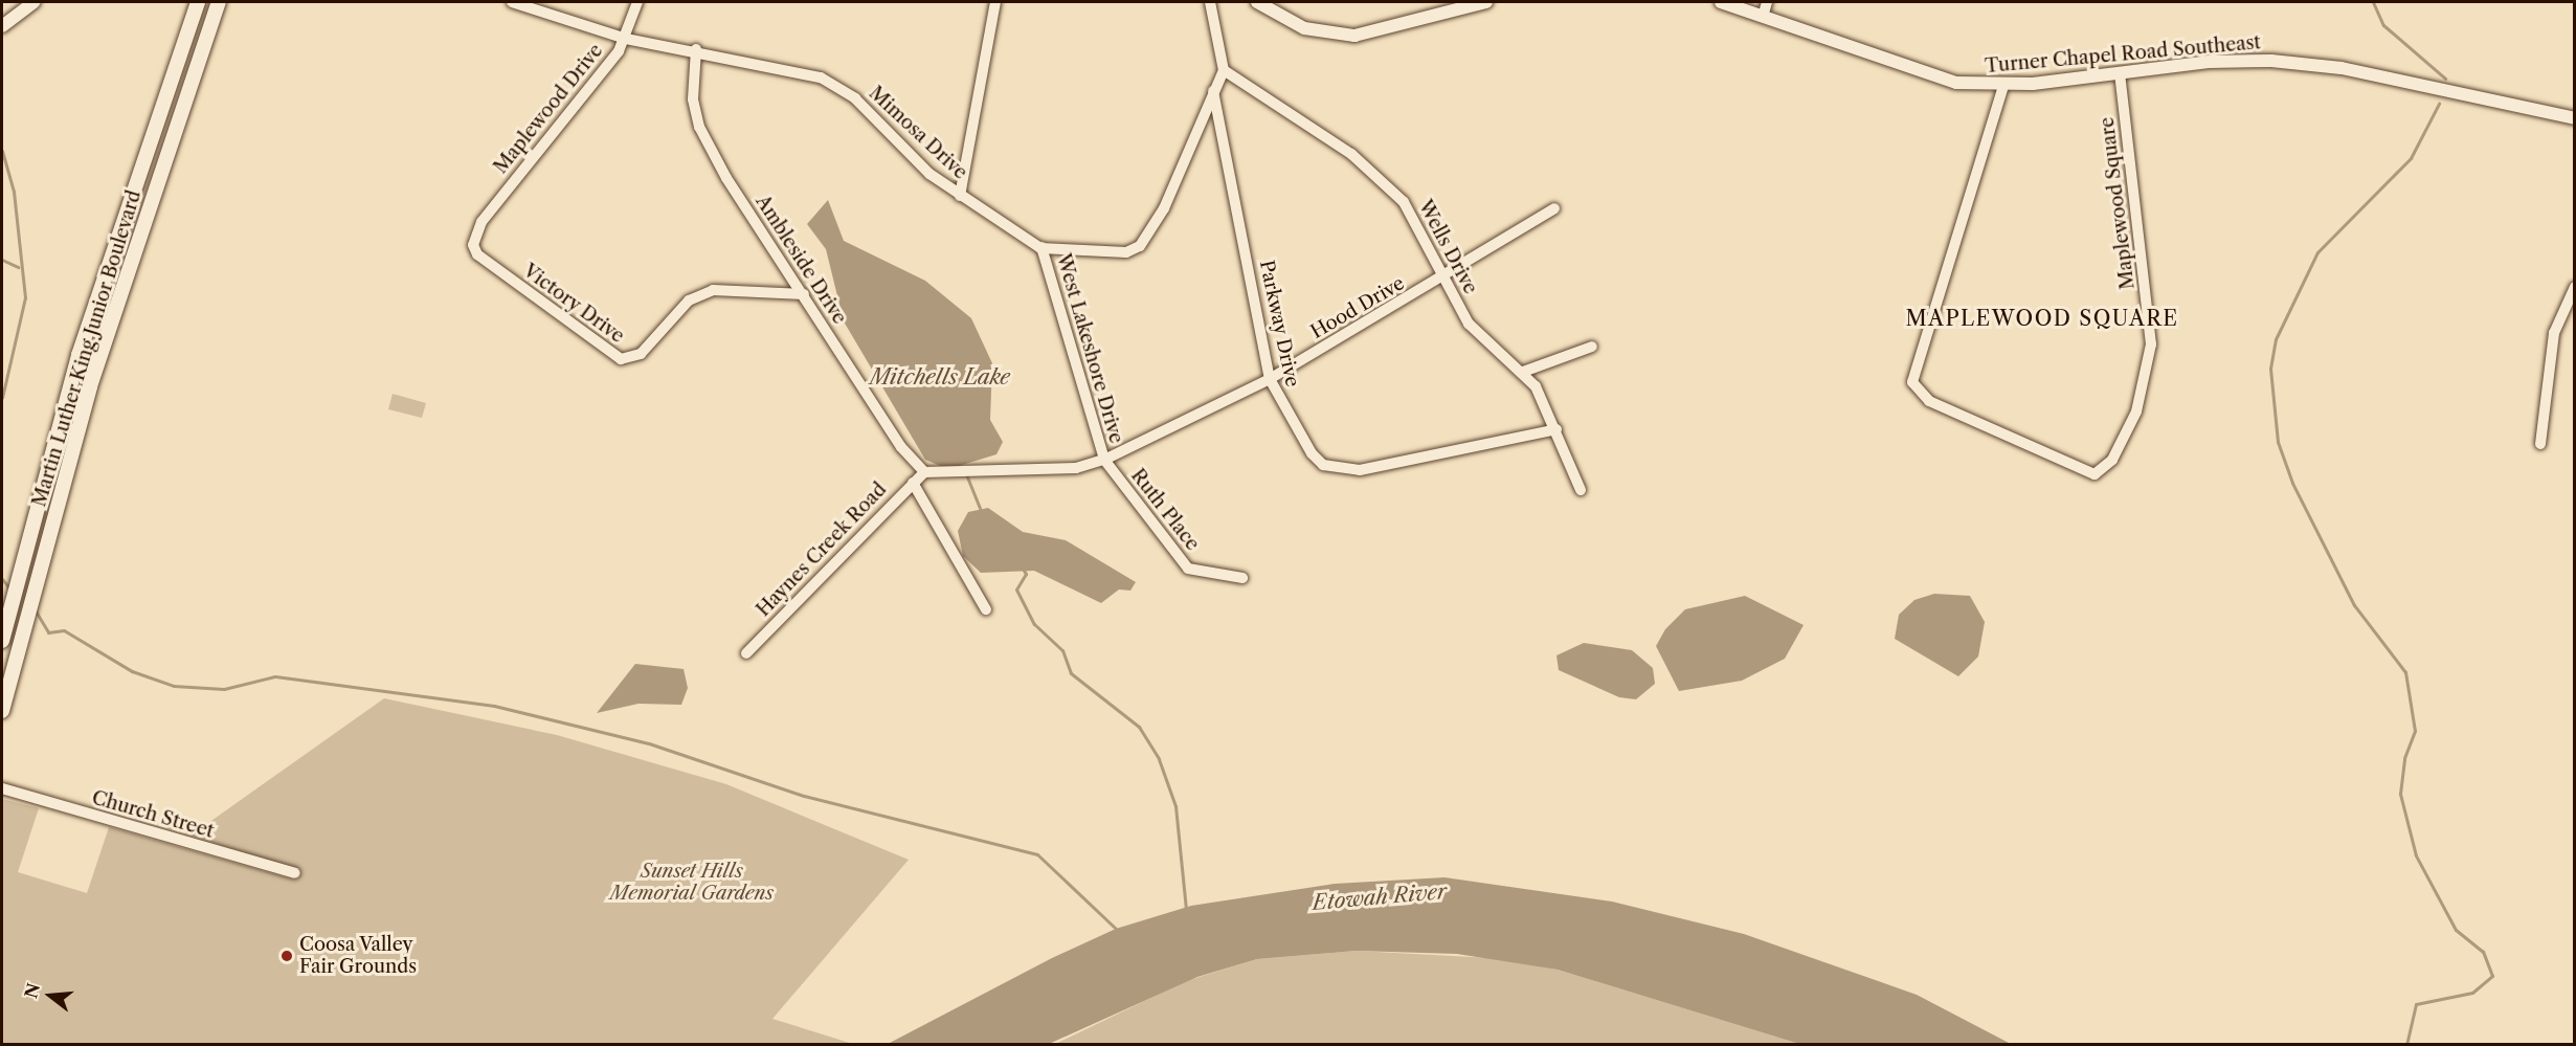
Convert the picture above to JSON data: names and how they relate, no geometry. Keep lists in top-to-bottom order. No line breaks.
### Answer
{"streets":{"main road":["Martin Luther King Junior Boulevard"],"street":["Turner Chapel Road Southeast","Maplewood Drive","Mimosa Drive","Maplewood Square","Wells Drive","Ambleside Drive","Victory Drive","Hood Drive","Parkway Drive","West Lakeshore Drive","Ruth Place","Haynes Creek Road","Church Street"]},"crossings":[["Turner Chapel Road Southeast","Maplewood Square"],["Maplewood Drive","Mimosa Drive"],["Maplewood Drive","Victory Drive"],["Mimosa Drive","Wells Drive"],["Mimosa Drive","Ambleside Drive"],["Mimosa Drive","Parkway Drive"],["Mimosa Drive","West Lakeshore Drive"],["Wells Drive","Hood Drive"],["Wells Drive","Parkway Drive"],["Ambleside Drive","Victory Drive"],["Ambleside Drive","Hood Drive"],["Ambleside Drive","Haynes Creek Road"],["Hood Drive","Parkway Drive"],["Hood Drive","West Lakeshore Drive"],["Hood Drive","Ruth Place"],["Hood Drive","Haynes Creek Road"],["West Lakeshore Drive","Ruth Place"]],"districts":["MAPLEWOOD SQUARE"],"water":["Mitchells Lake","Etowah River"],"parks":["Sunset Hills Memorial Gardens"],"places":["Coosa Valley Fair Grounds"],"north":"left"}
